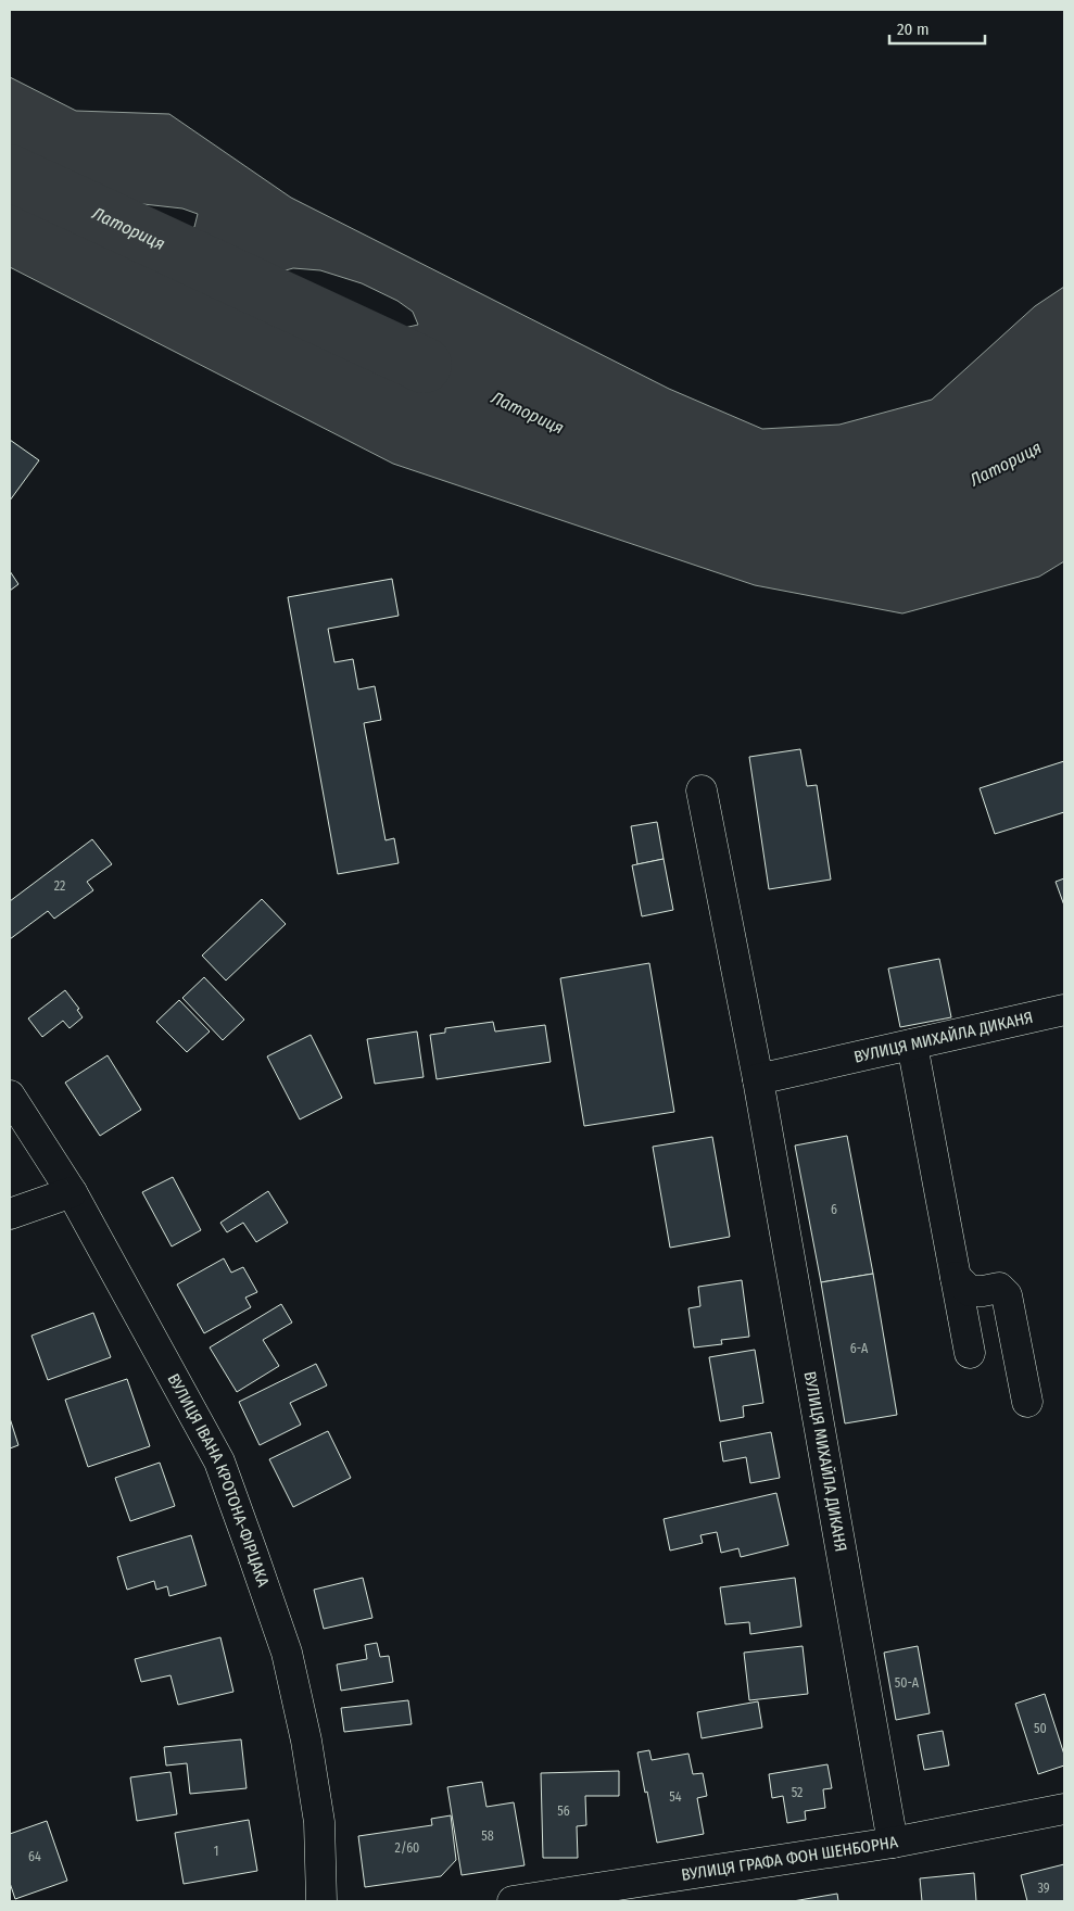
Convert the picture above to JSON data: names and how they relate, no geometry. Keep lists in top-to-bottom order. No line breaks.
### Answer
{"streets":{"main road":["ВУЛИЦЯ МИХАЙЛА ДИКАНЯ","ВУЛИЦЯ ІВАНА КРОТОНА-ФІРЦАКА","ВУЛИЦЯ ГРАФА ФОН ШЕНБОРНА"]},"crossings":[["ВУЛИЦЯ МИХАЙЛА ДИКАНЯ","ВУЛИЦЯ ГРАФА ФОН ШЕНБОРНА"]],"water":["Латориця"],"house_numbers":["22","6","6-А","50-А","50","52","54","56","58","2/60","1","64","39"],"scale_bar":"20 m"}
